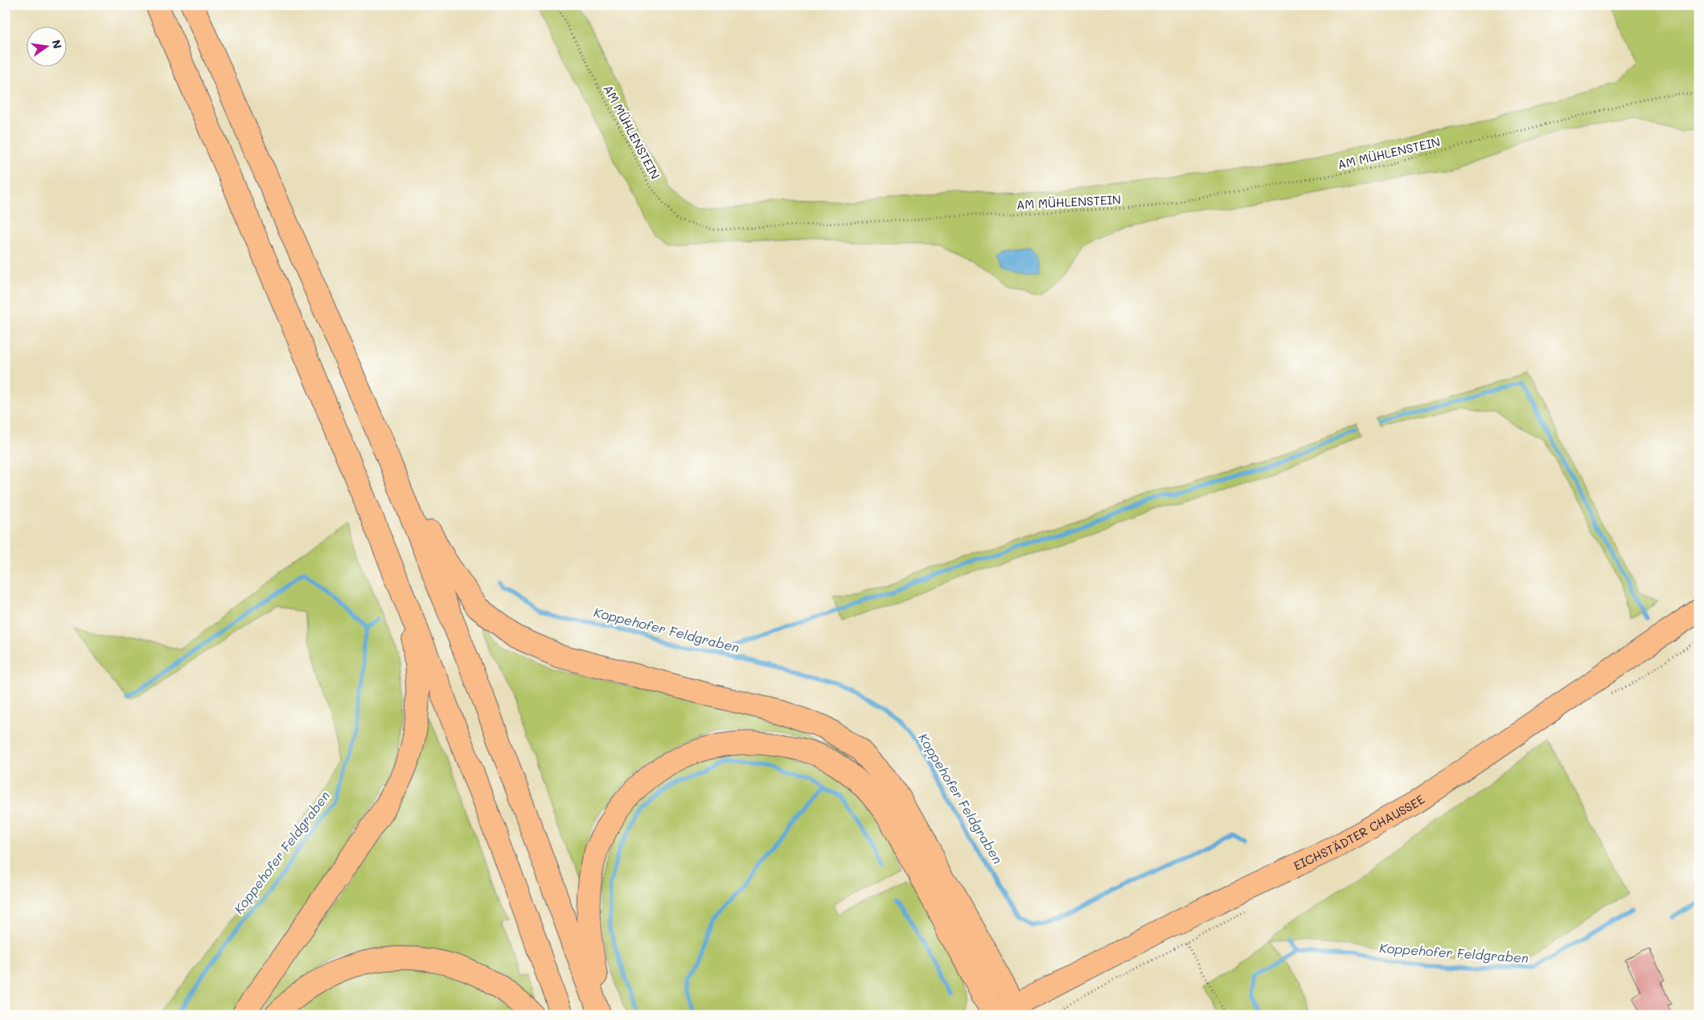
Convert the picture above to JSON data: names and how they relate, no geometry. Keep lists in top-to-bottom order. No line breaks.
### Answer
{"streets":{"main road":["EICHSTÄDTER CHAUSSEE"],"path":["AM MÜHLENSTEIN"]},"water":["Koppehofer Feldgraben"],"north":"right"}
